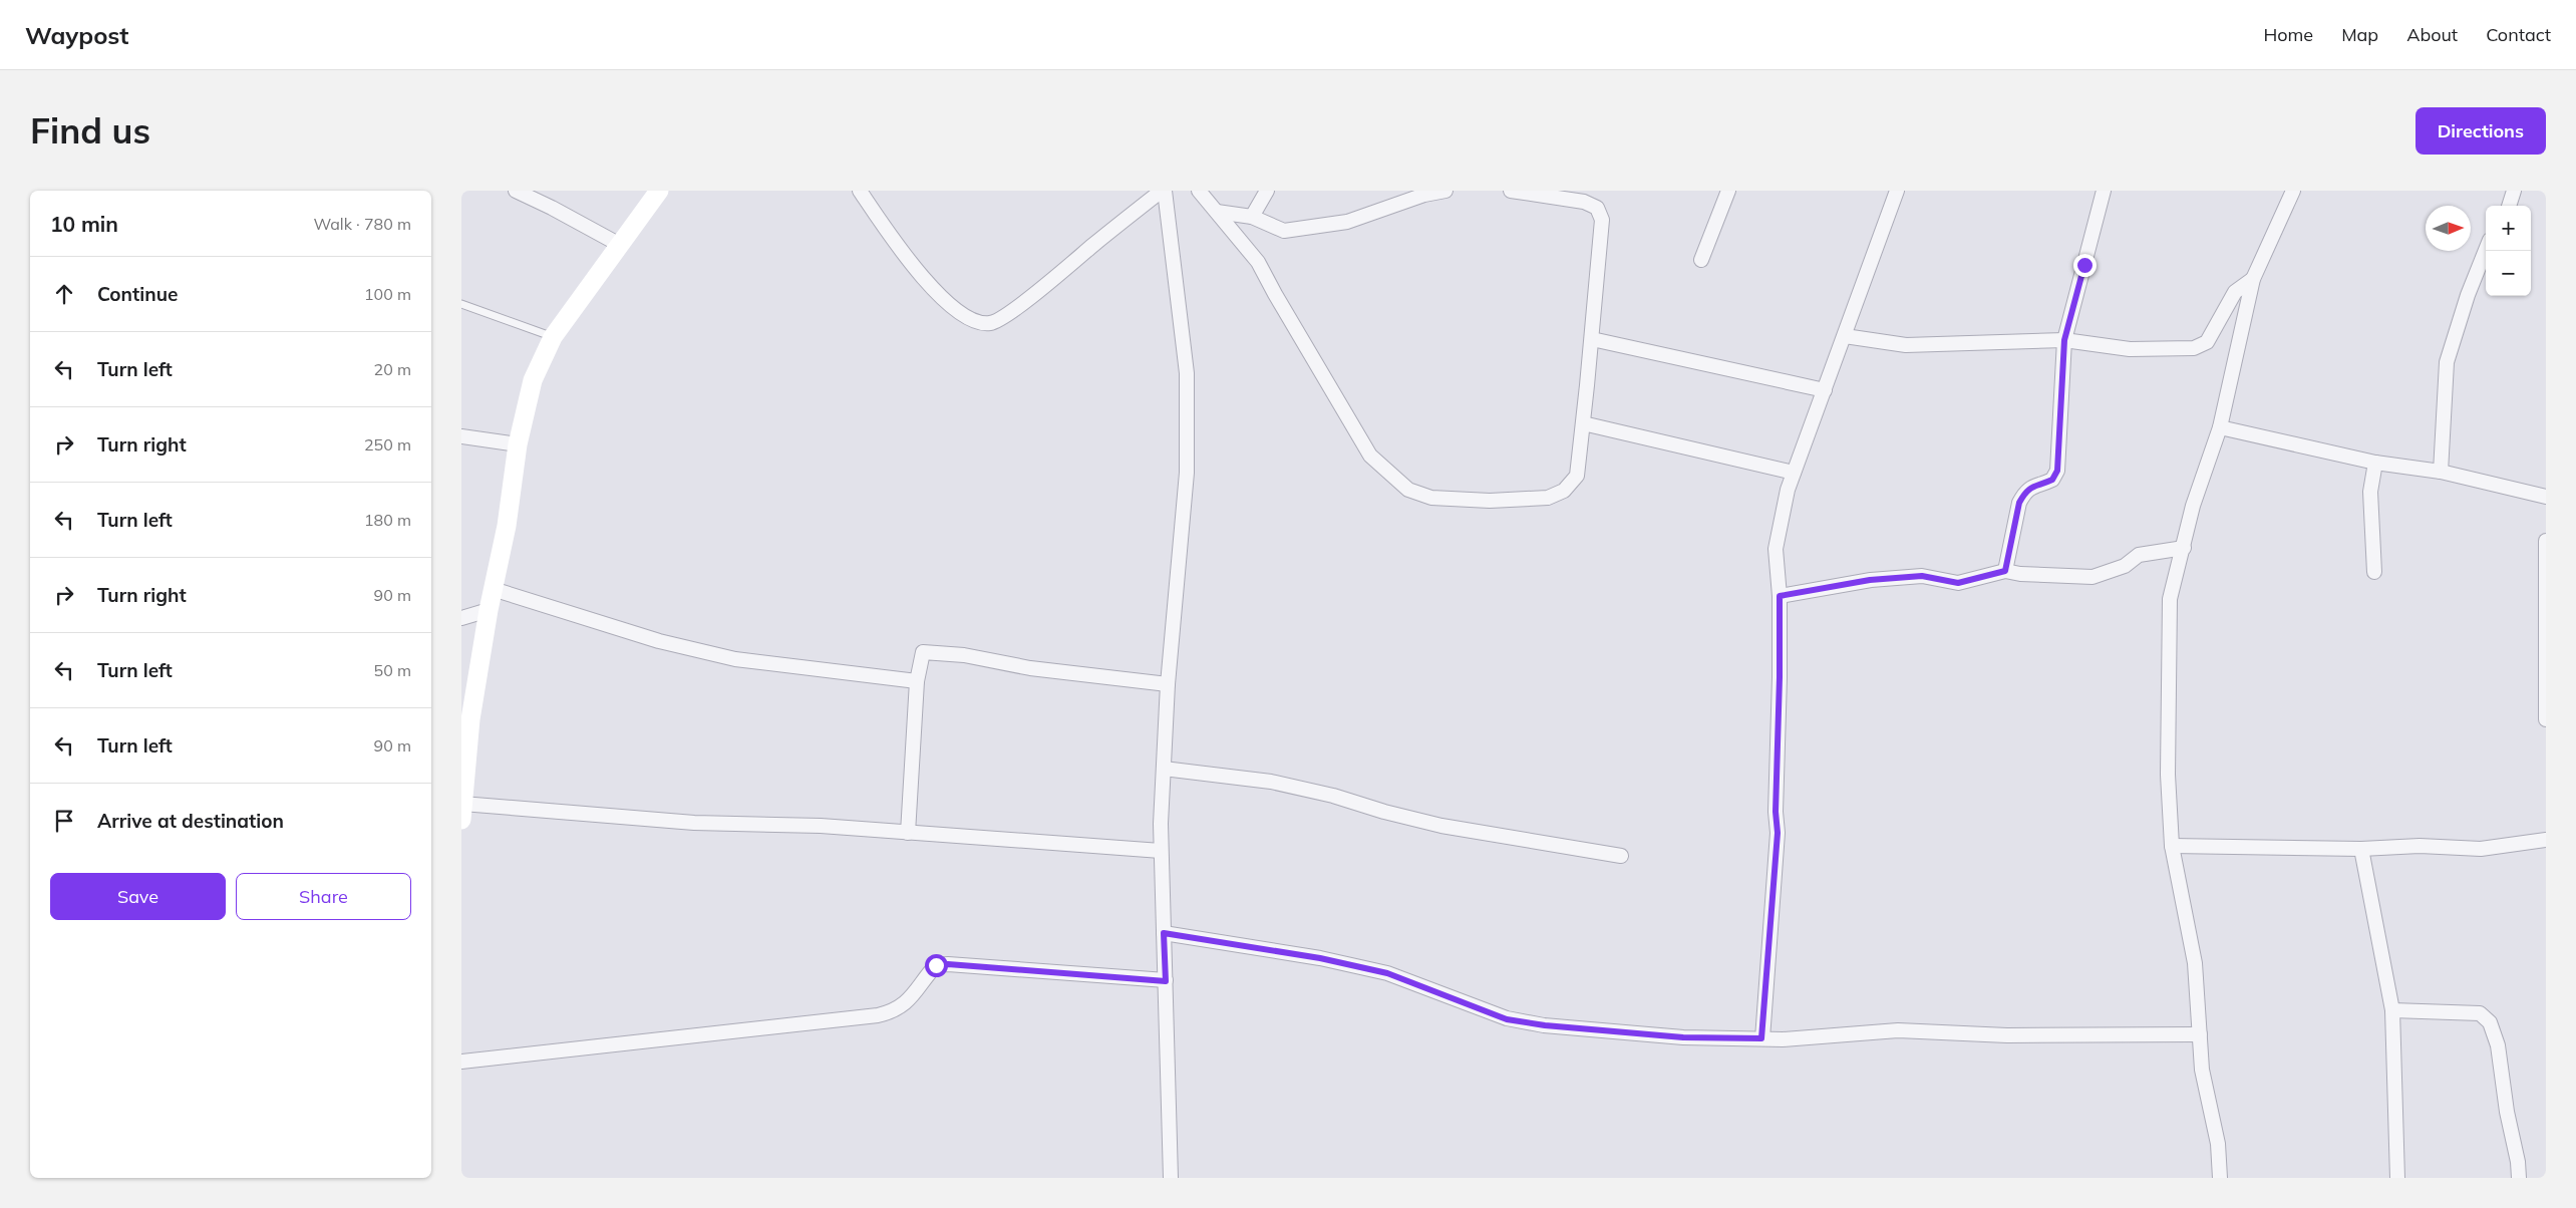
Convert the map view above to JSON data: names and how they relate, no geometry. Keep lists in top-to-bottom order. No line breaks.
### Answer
{"north":"right","page":{"header":"Waypost","nav":["Home","Map","About","Contact"],"buttons":["Directions",["Save","Share"]],"title":"Find us","heading":["10 min","Walk · 780 m"],"map_buttons":["+","−"],"list":[["Continue","100 m"],["Turn left","20 m"],["Turn right","250 m"],["Turn left","180 m"],["Turn right","90 m"],["Turn left","50 m"],["Turn left","90 m"],"Arrive at destination"]}}
